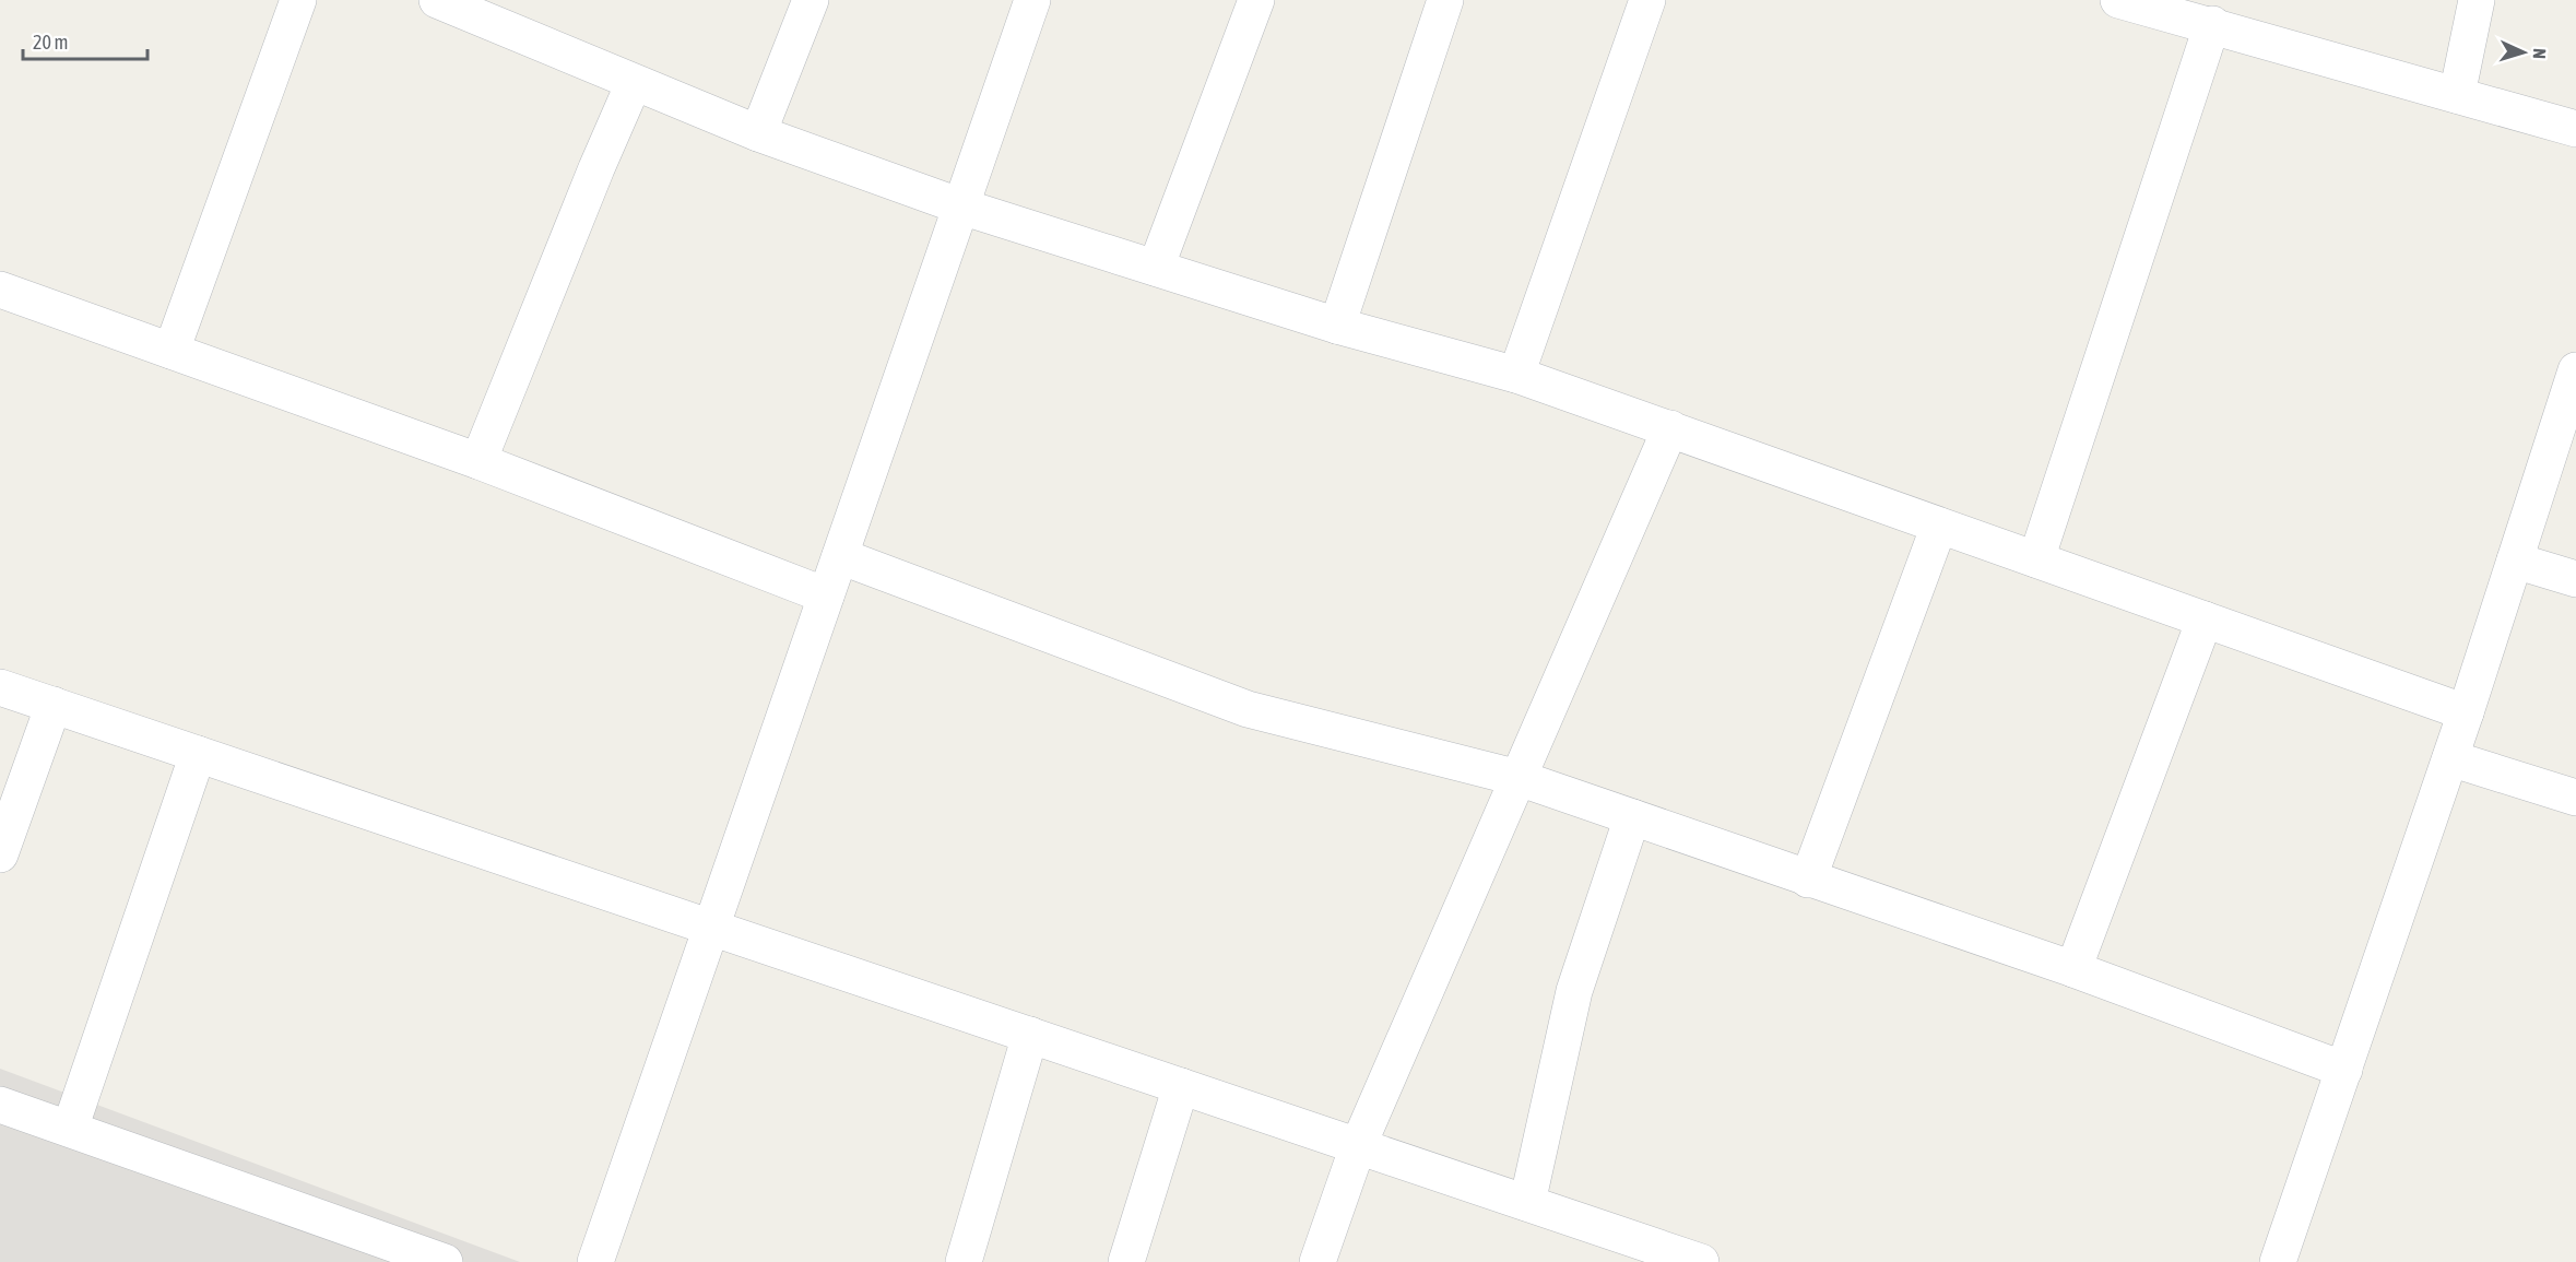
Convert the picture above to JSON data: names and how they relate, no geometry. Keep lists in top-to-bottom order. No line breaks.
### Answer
{"scale_bar":"20 m","north":"right"}
